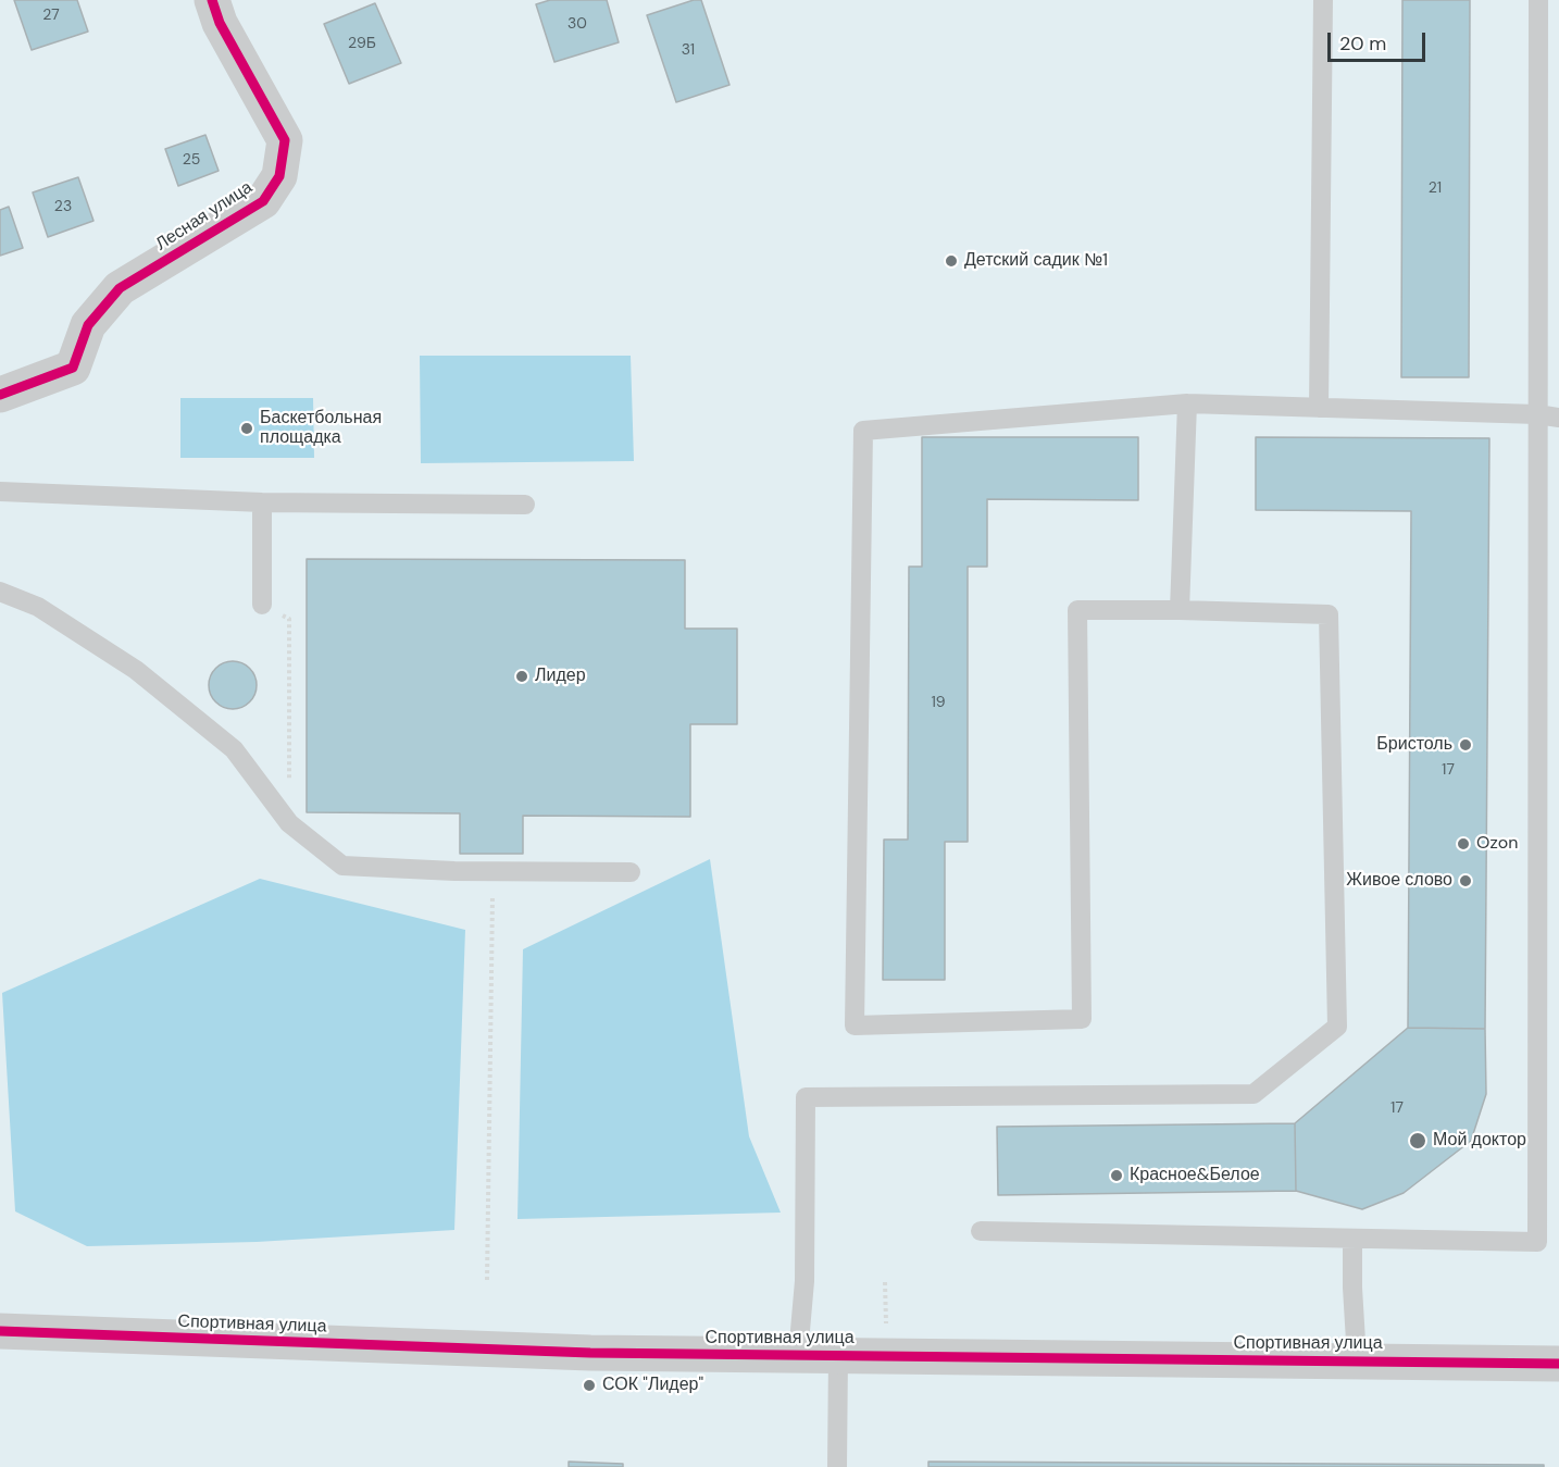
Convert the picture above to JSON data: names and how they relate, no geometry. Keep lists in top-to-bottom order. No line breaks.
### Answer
{"streets":{"street":["Лесная улица","Спортивная улица"]},"places":["Детский садик №1","Баскетбольная площадка","Лидер","Бристоль","Ozon","Живое слово","Мой доктор","Красное&Белое","СОК \"Лидер\""],"house_numbers":["27","30","29Б","31","25","21","23","19","17","17"],"scale_bar":"20 m"}
